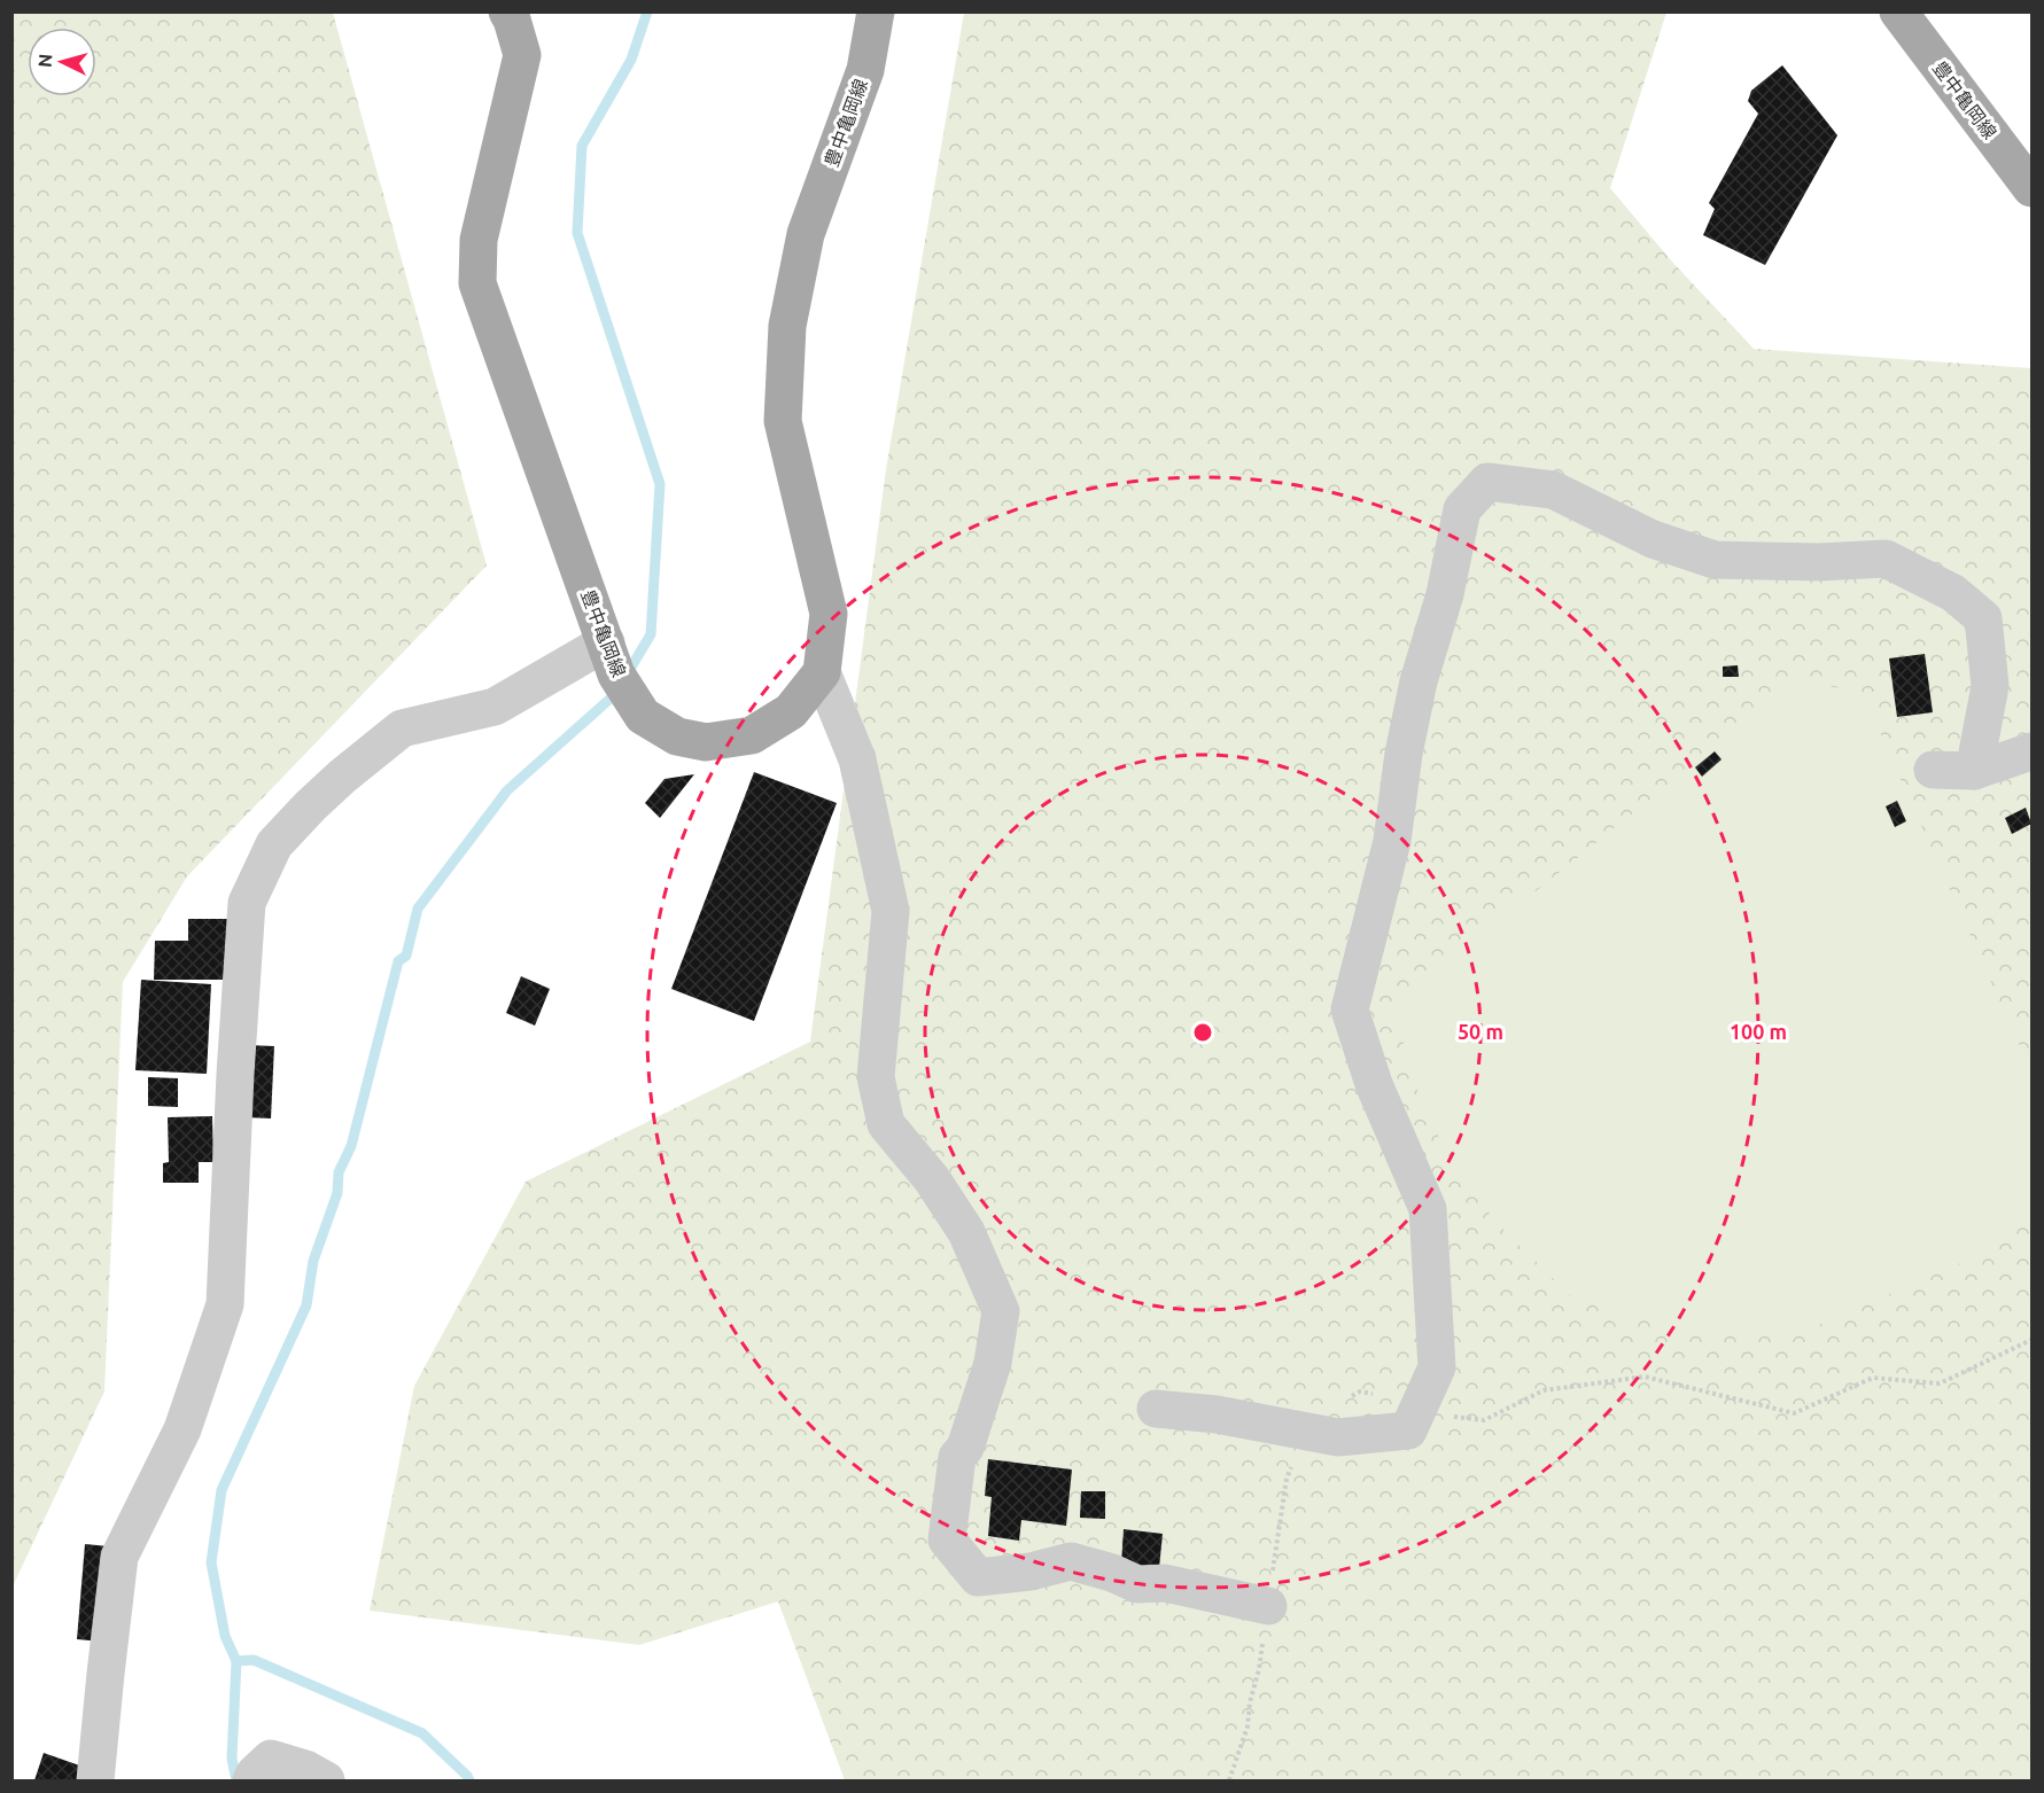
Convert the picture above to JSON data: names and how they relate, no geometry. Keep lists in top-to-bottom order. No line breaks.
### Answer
{"streets":{"main road":["豊中亀岡線"]},"north":"left","rings":["50 m","100 m"]}
